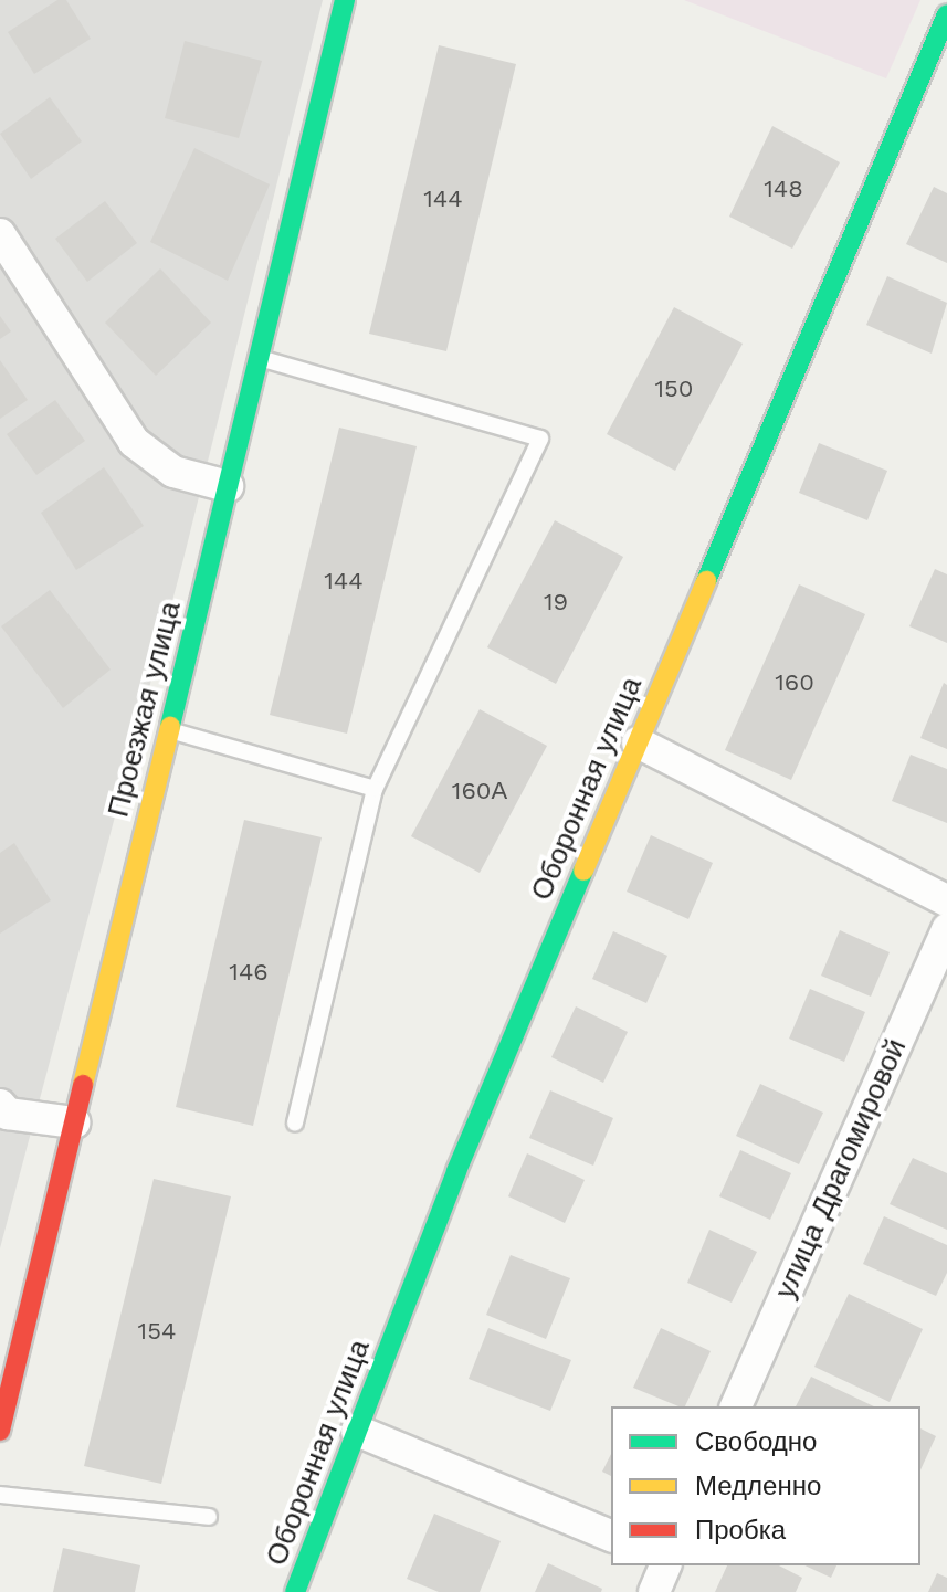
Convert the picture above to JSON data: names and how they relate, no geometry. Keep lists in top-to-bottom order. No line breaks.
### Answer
{"streets":{"main road":["Проезжая улица","Оборонная улица"],"street":["улица Драгомировой"]},"house_numbers":["148","144","150","144","19","160","160А","146","154"],"legend":["Свободно","Медленно","Пробка"]}
